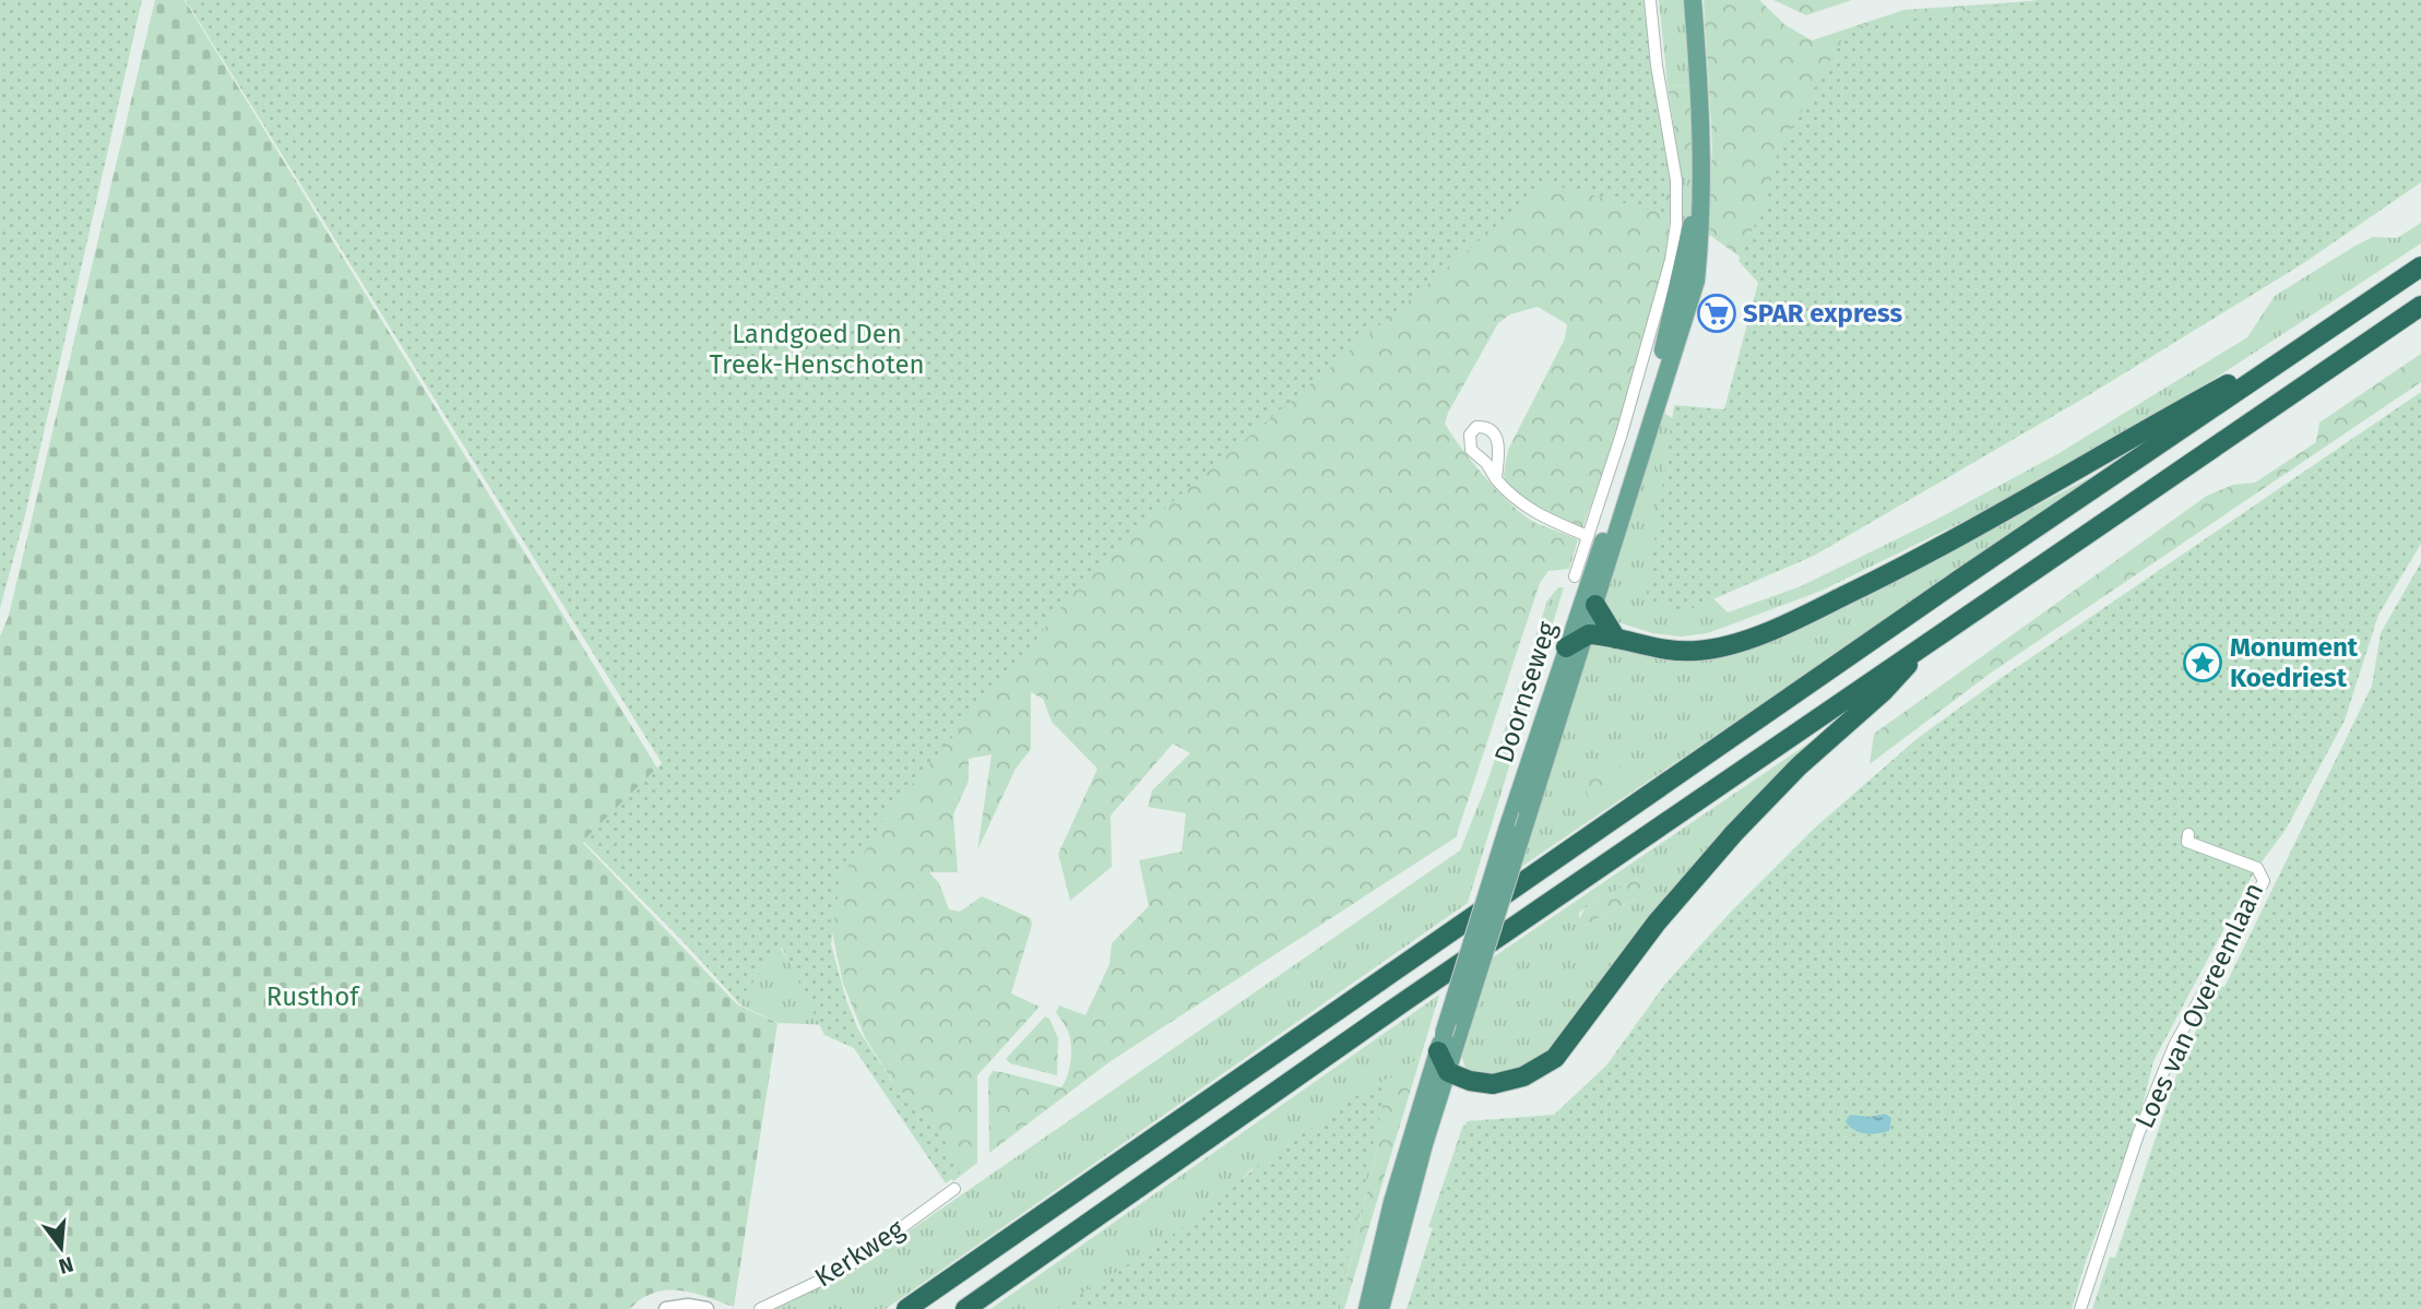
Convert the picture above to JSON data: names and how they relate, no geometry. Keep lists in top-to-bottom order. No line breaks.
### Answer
{"streets":{"main road":["Doornseweg"],"street":["Loes van Overeemlaan","Kerkweg"]},"parks":["Landgoed Den Treek-Henschoten","Rusthof"],"places":{"supermarket":["SPAR express"],"place":["Monument Koedriest"]},"north":"bottom"}
